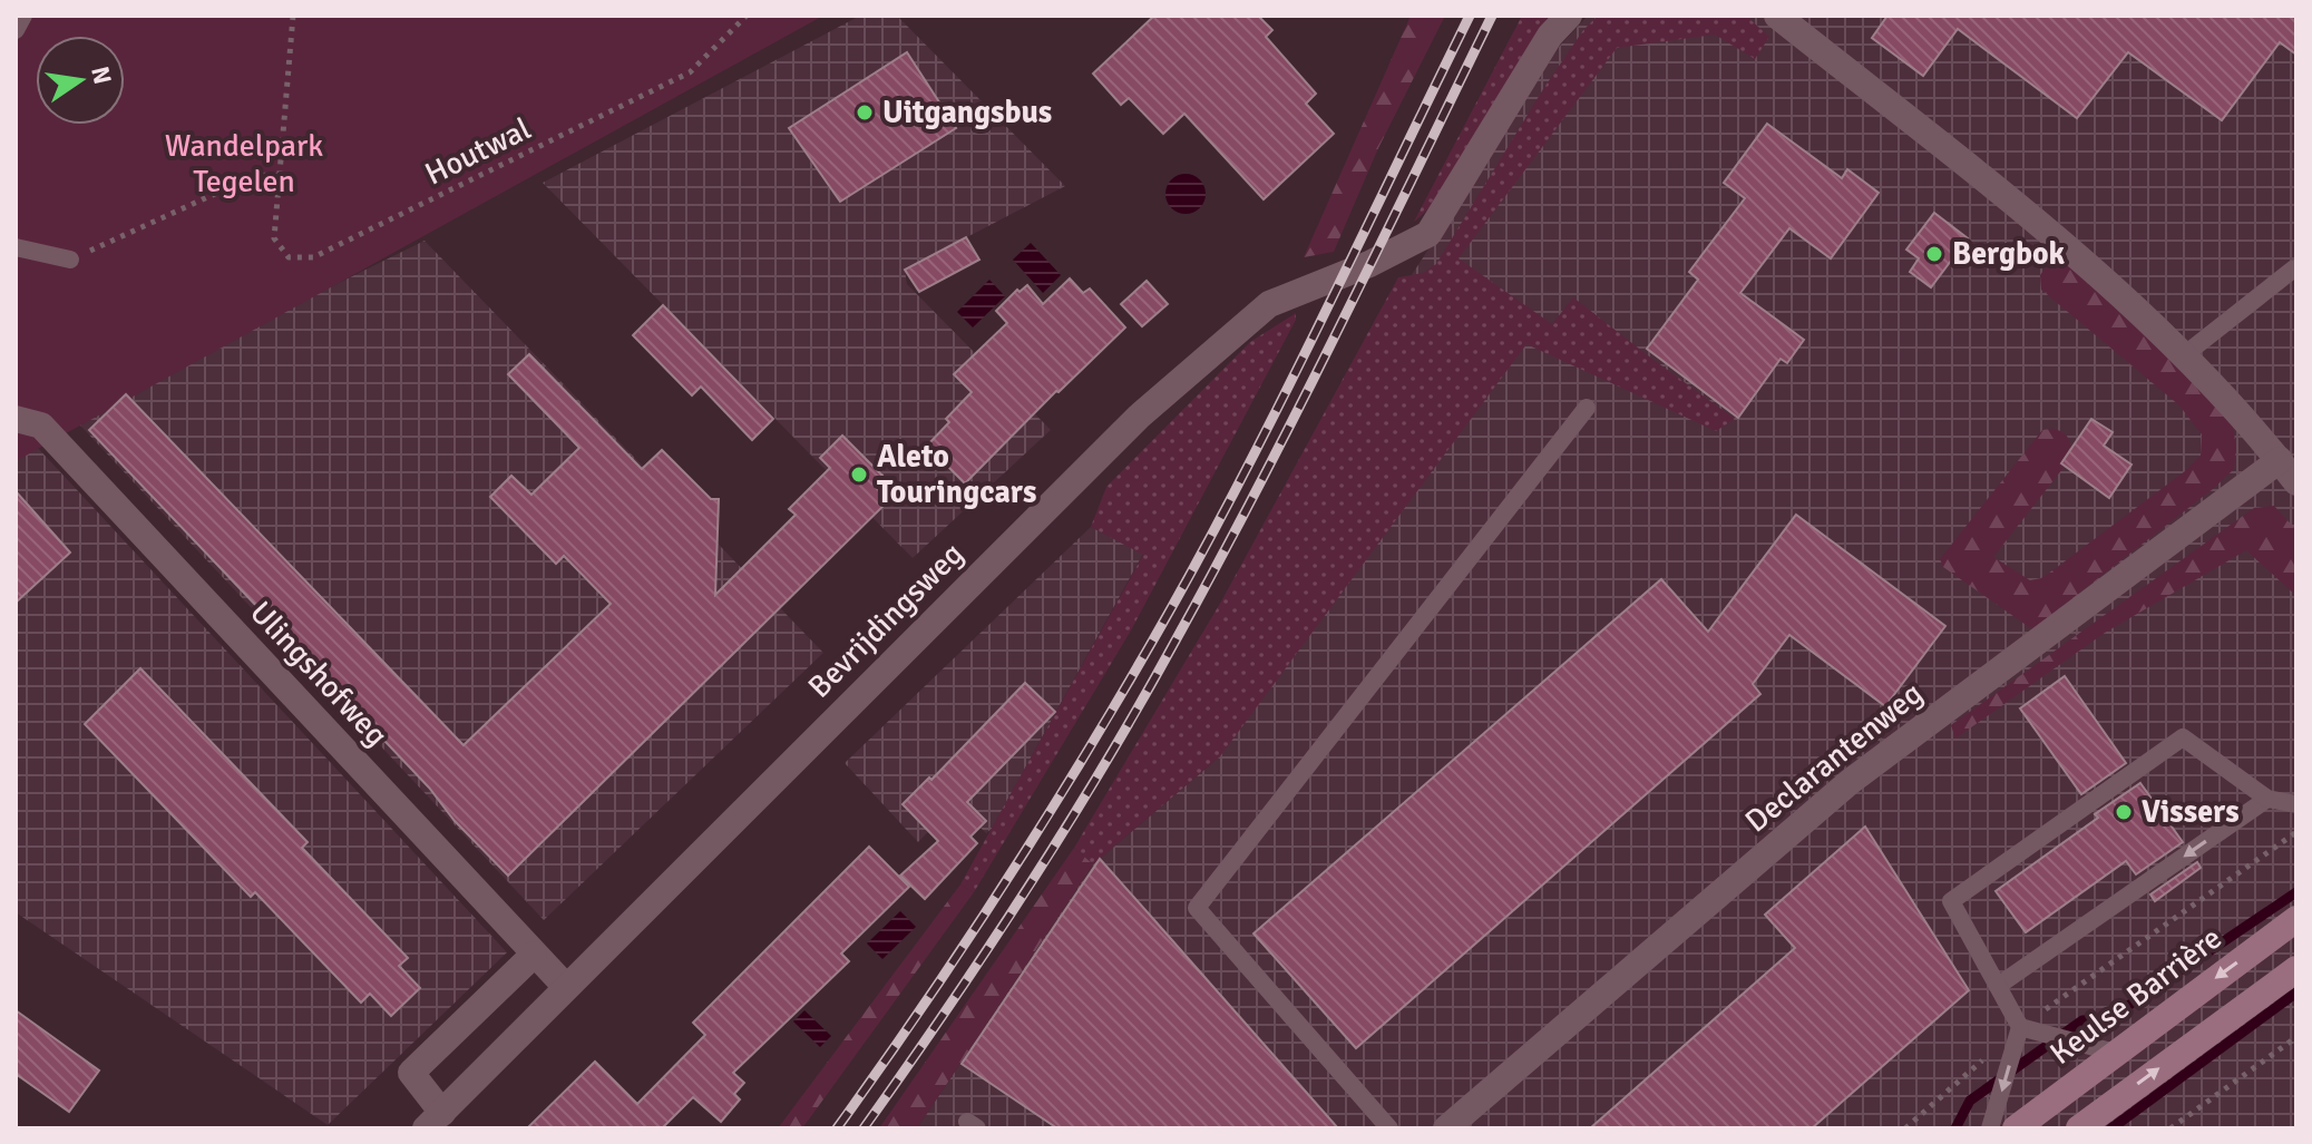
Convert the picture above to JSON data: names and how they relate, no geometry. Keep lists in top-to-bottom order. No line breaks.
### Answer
{"streets":{"main road":["Keulse Barrière"],"street":["Bevrijdingsweg","Ulingshofweg","Declarantenweg"],"path":["Houtwal"]},"crossings":[["Bevrijdingsweg","Ulingshofweg"]],"parks":["Wandelpark Tegelen"],"places":["Uitgangsbus","Bergbok","Aleto Touringcars","Vissers"],"north":"right"}
